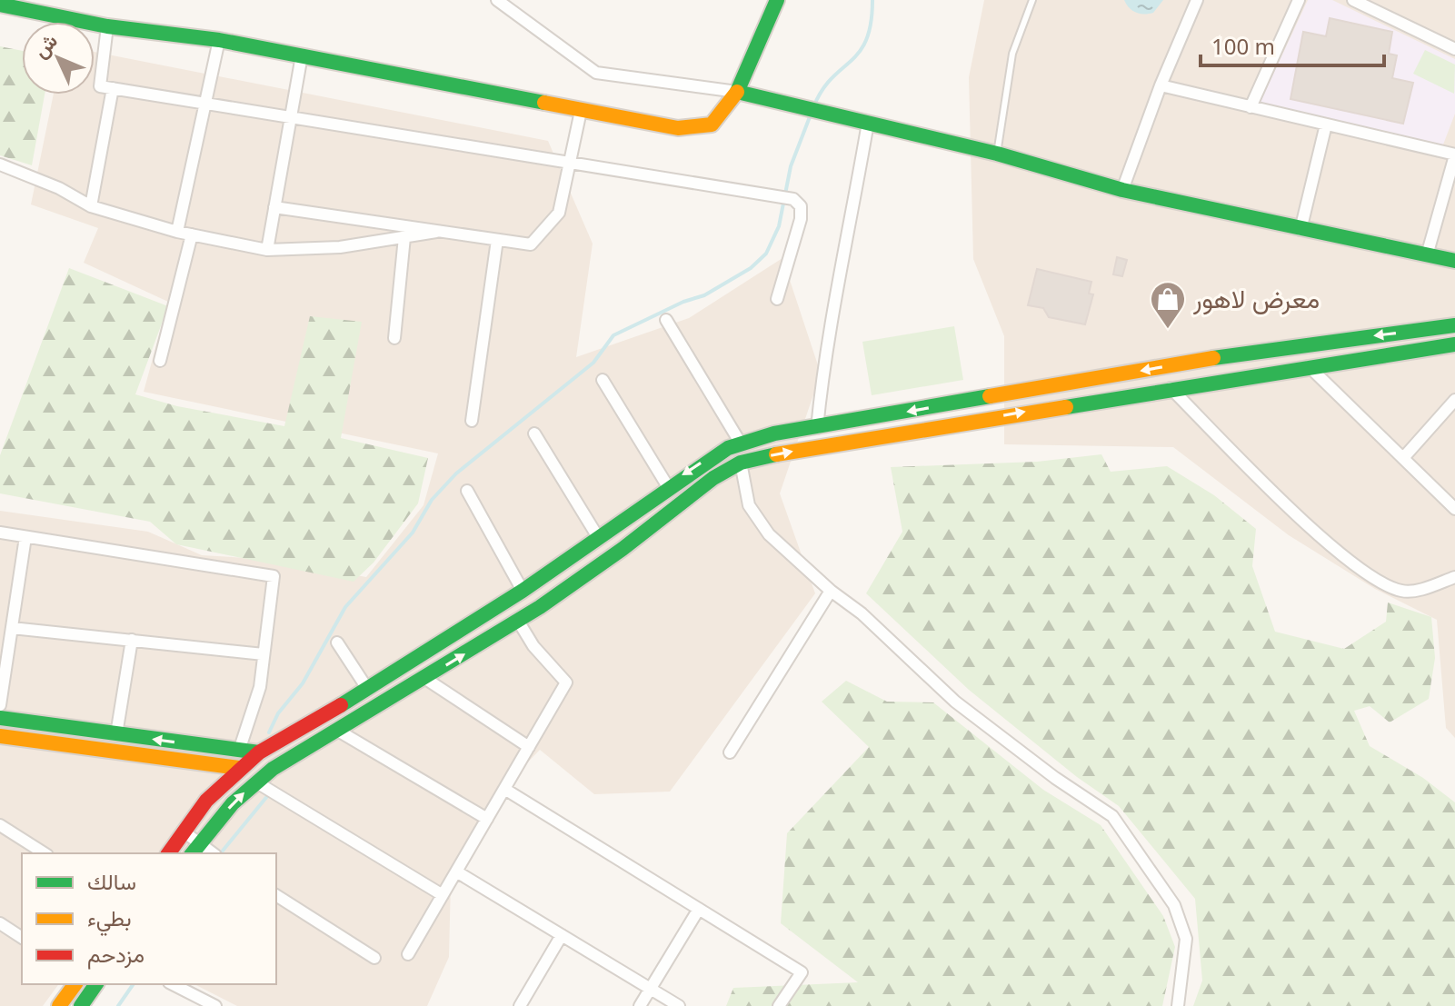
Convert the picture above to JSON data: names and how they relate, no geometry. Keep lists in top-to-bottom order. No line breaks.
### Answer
{"places":{"shop":["معرض لاهور"]},"legend":["سالك","بطيء","مزدحم"],"scale_bar":"100 m","north":"top left"}
